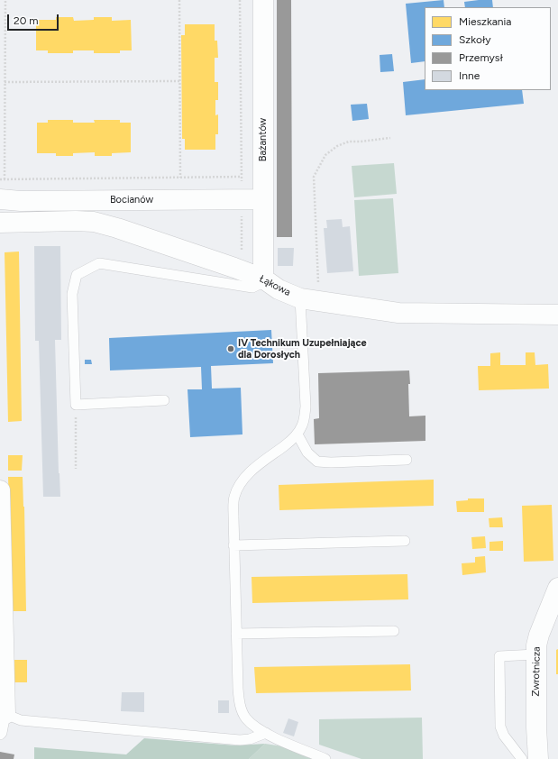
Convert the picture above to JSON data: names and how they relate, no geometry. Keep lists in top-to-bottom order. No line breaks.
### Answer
{"streets":{"street":["Bażantów","Bocianów","Łąkowa","Zwrotnicza"]},"crossings":[["Bażantów","Bocianów"],["Bażantów","Łąkowa"]],"places":["IV Technikum Uzupełniające dla Dorosłych"],"legend":["Mieszkania","Szkoły","Przemysł","Inne"],"scale_bar":"20 m"}
